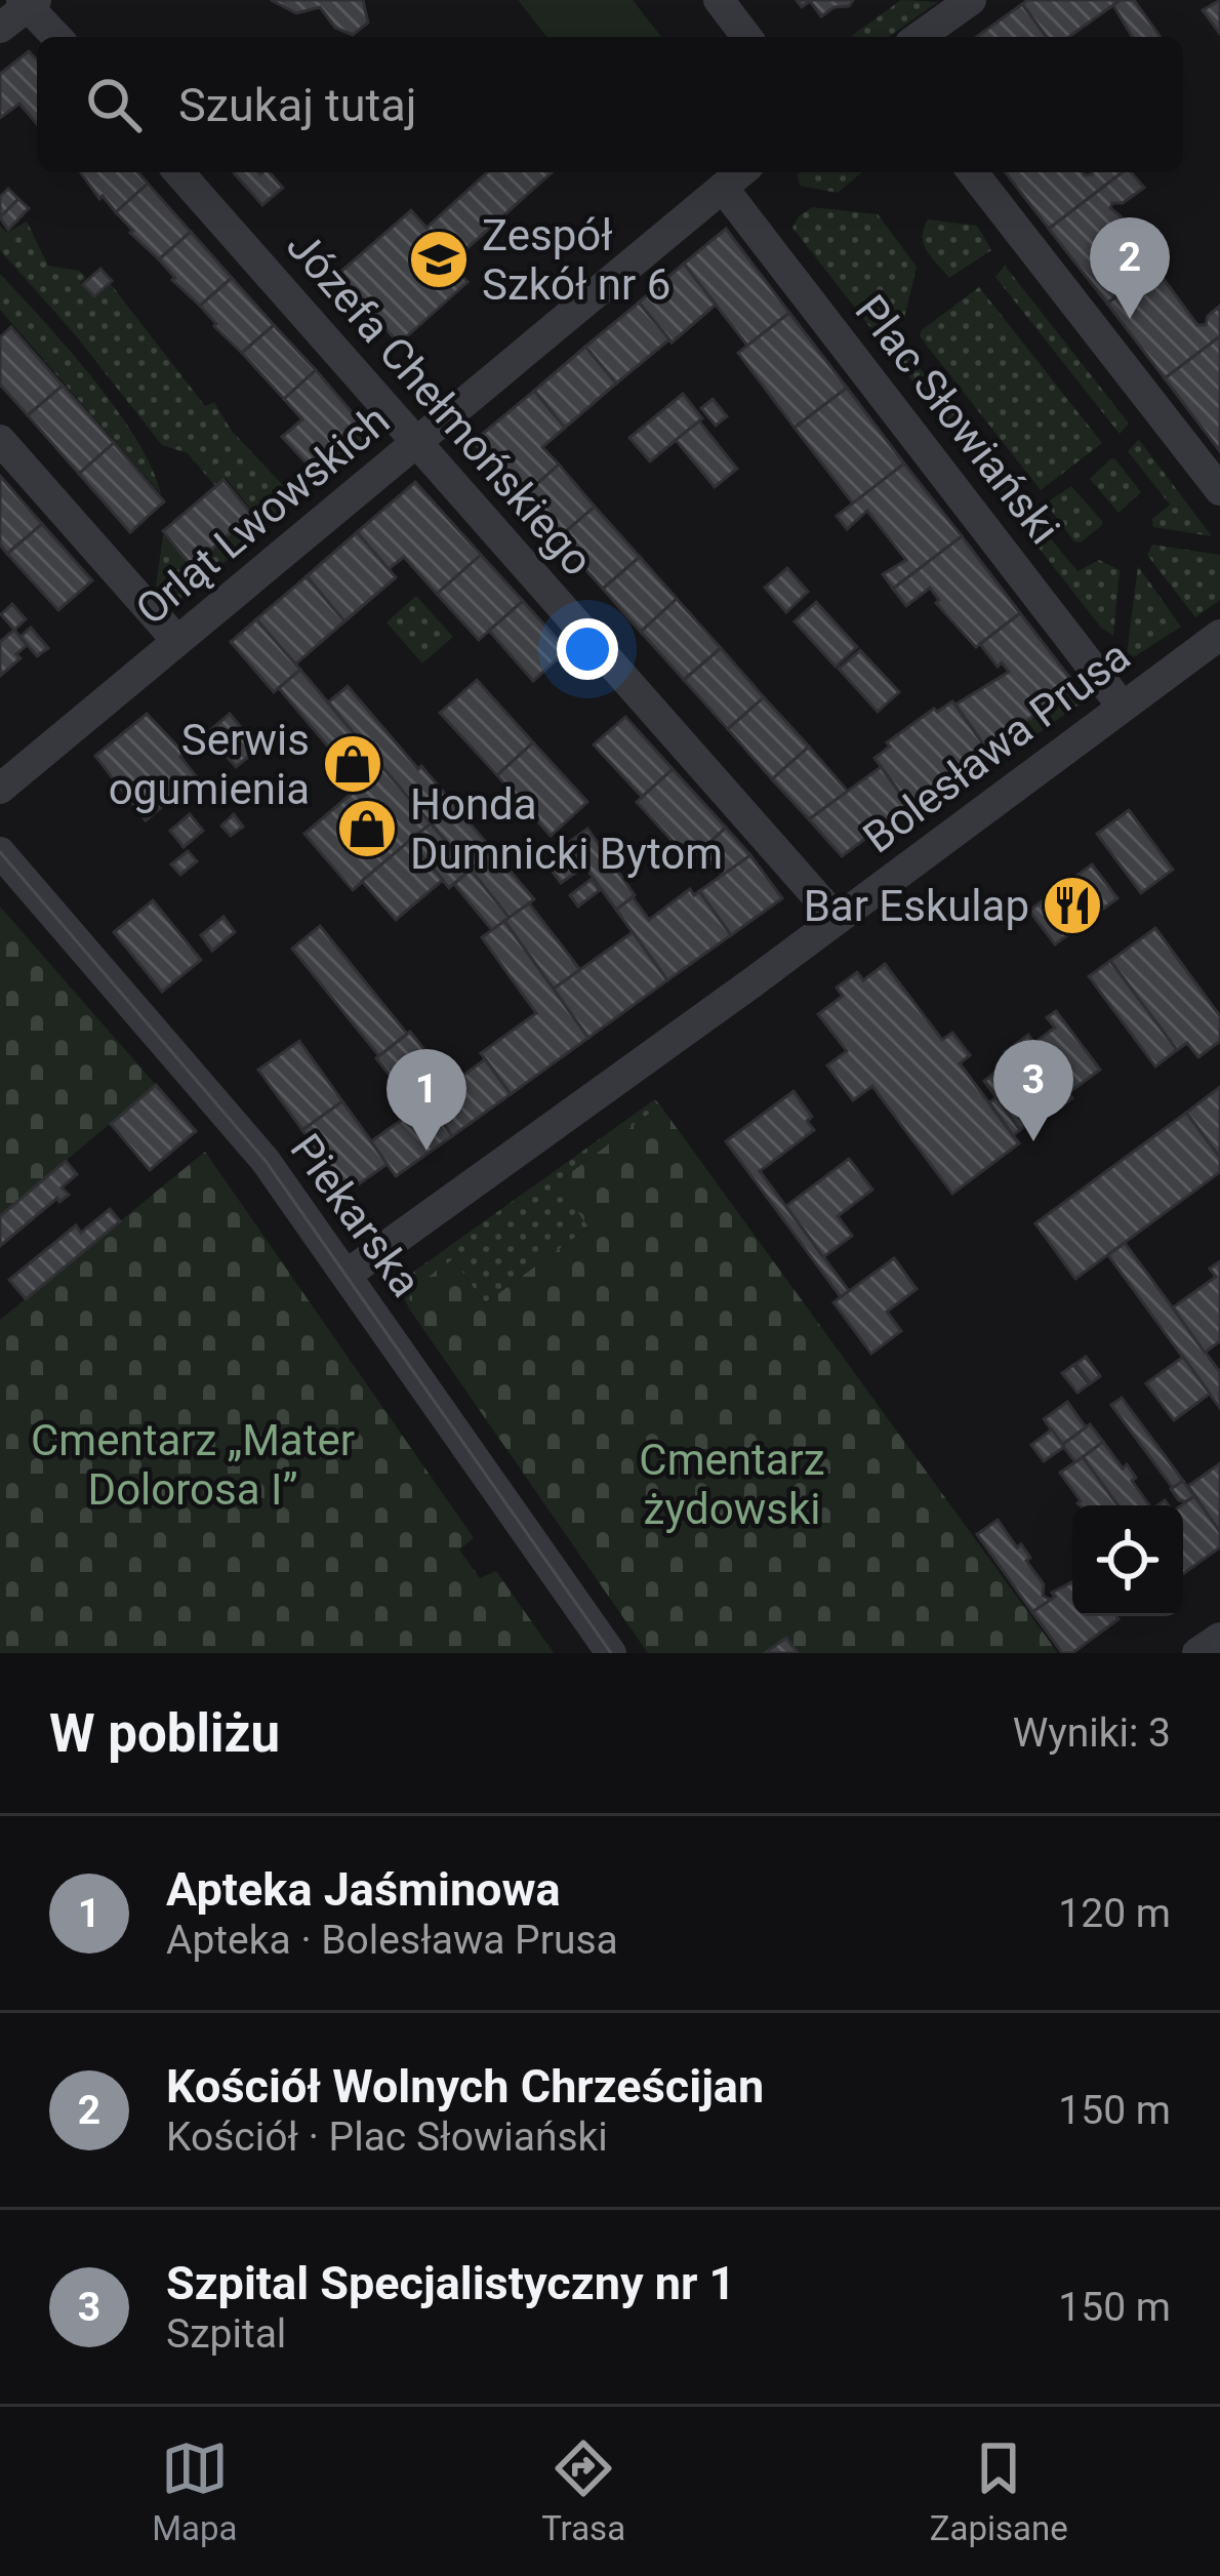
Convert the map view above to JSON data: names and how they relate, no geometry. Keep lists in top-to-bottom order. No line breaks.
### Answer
{"streets":{"street":["Józefa Chełmońskiego","Plac Słowiański","Orląt Lwowskich","Bolesława Prusa","Piekarska"]},"crossings":[["Józefa Chełmońskiego","Orląt Lwowskich"],["Józefa Chełmońskiego","Bolesława Prusa"],["Plac Słowiański","Orląt Lwowskich"],["Plac Słowiański","Bolesława Prusa"],["Bolesława Prusa","Piekarska"]],"parks":["Cmentarz „Mater Dolorosa I”","Cmentarz żydowski"],"places":{"school or university":["Zespół Szkół nr 6"],"shop":["Serwis ogumienia","Honda Dumnicki Bytom"],"restaurant":["Bar Eskulap"]},"page":{"search":"Szukaj tutaj","pins":["2","3","1"],"heading":["W pobliżu","Wyniki: 3"],"list":[{"mark":"1","name":"Apteka Jaśminowa","note":"Apteka · Bolesława Prusa","value":"120 m"},{"mark":"2","name":"Kościół Wolnych Chrześcijan","note":"Kościół · Plac Słowiański","value":"150 m"},{"mark":"3","name":"Szpital Specjalistyczny nr 1","note":"Szpital","value":"150 m"}],"nav":["Mapa","Trasa","Zapisane"]}}
